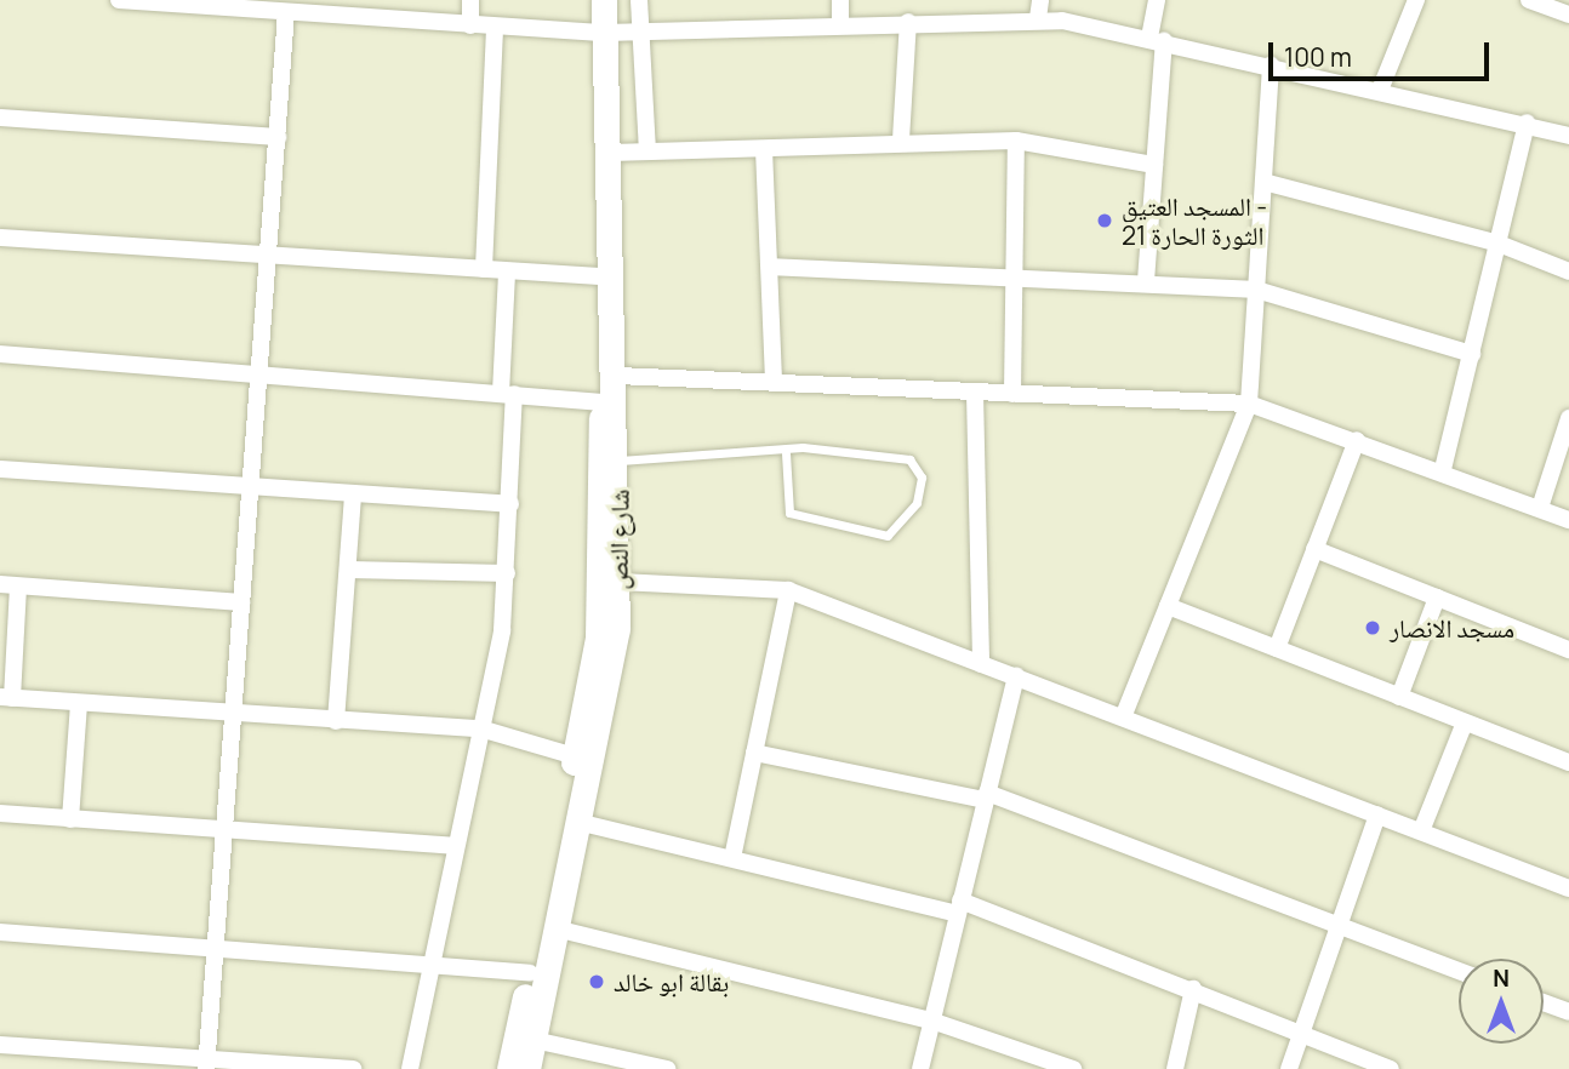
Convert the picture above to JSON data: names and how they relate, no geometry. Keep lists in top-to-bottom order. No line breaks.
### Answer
{"streets":{"main road":["شارع النص"]},"places":["المسجد العتيق - الثورة الحارة 21","مسجد الانصار","بقالة ابو خالد"],"scale_bar":"100 m","north":"top"}
